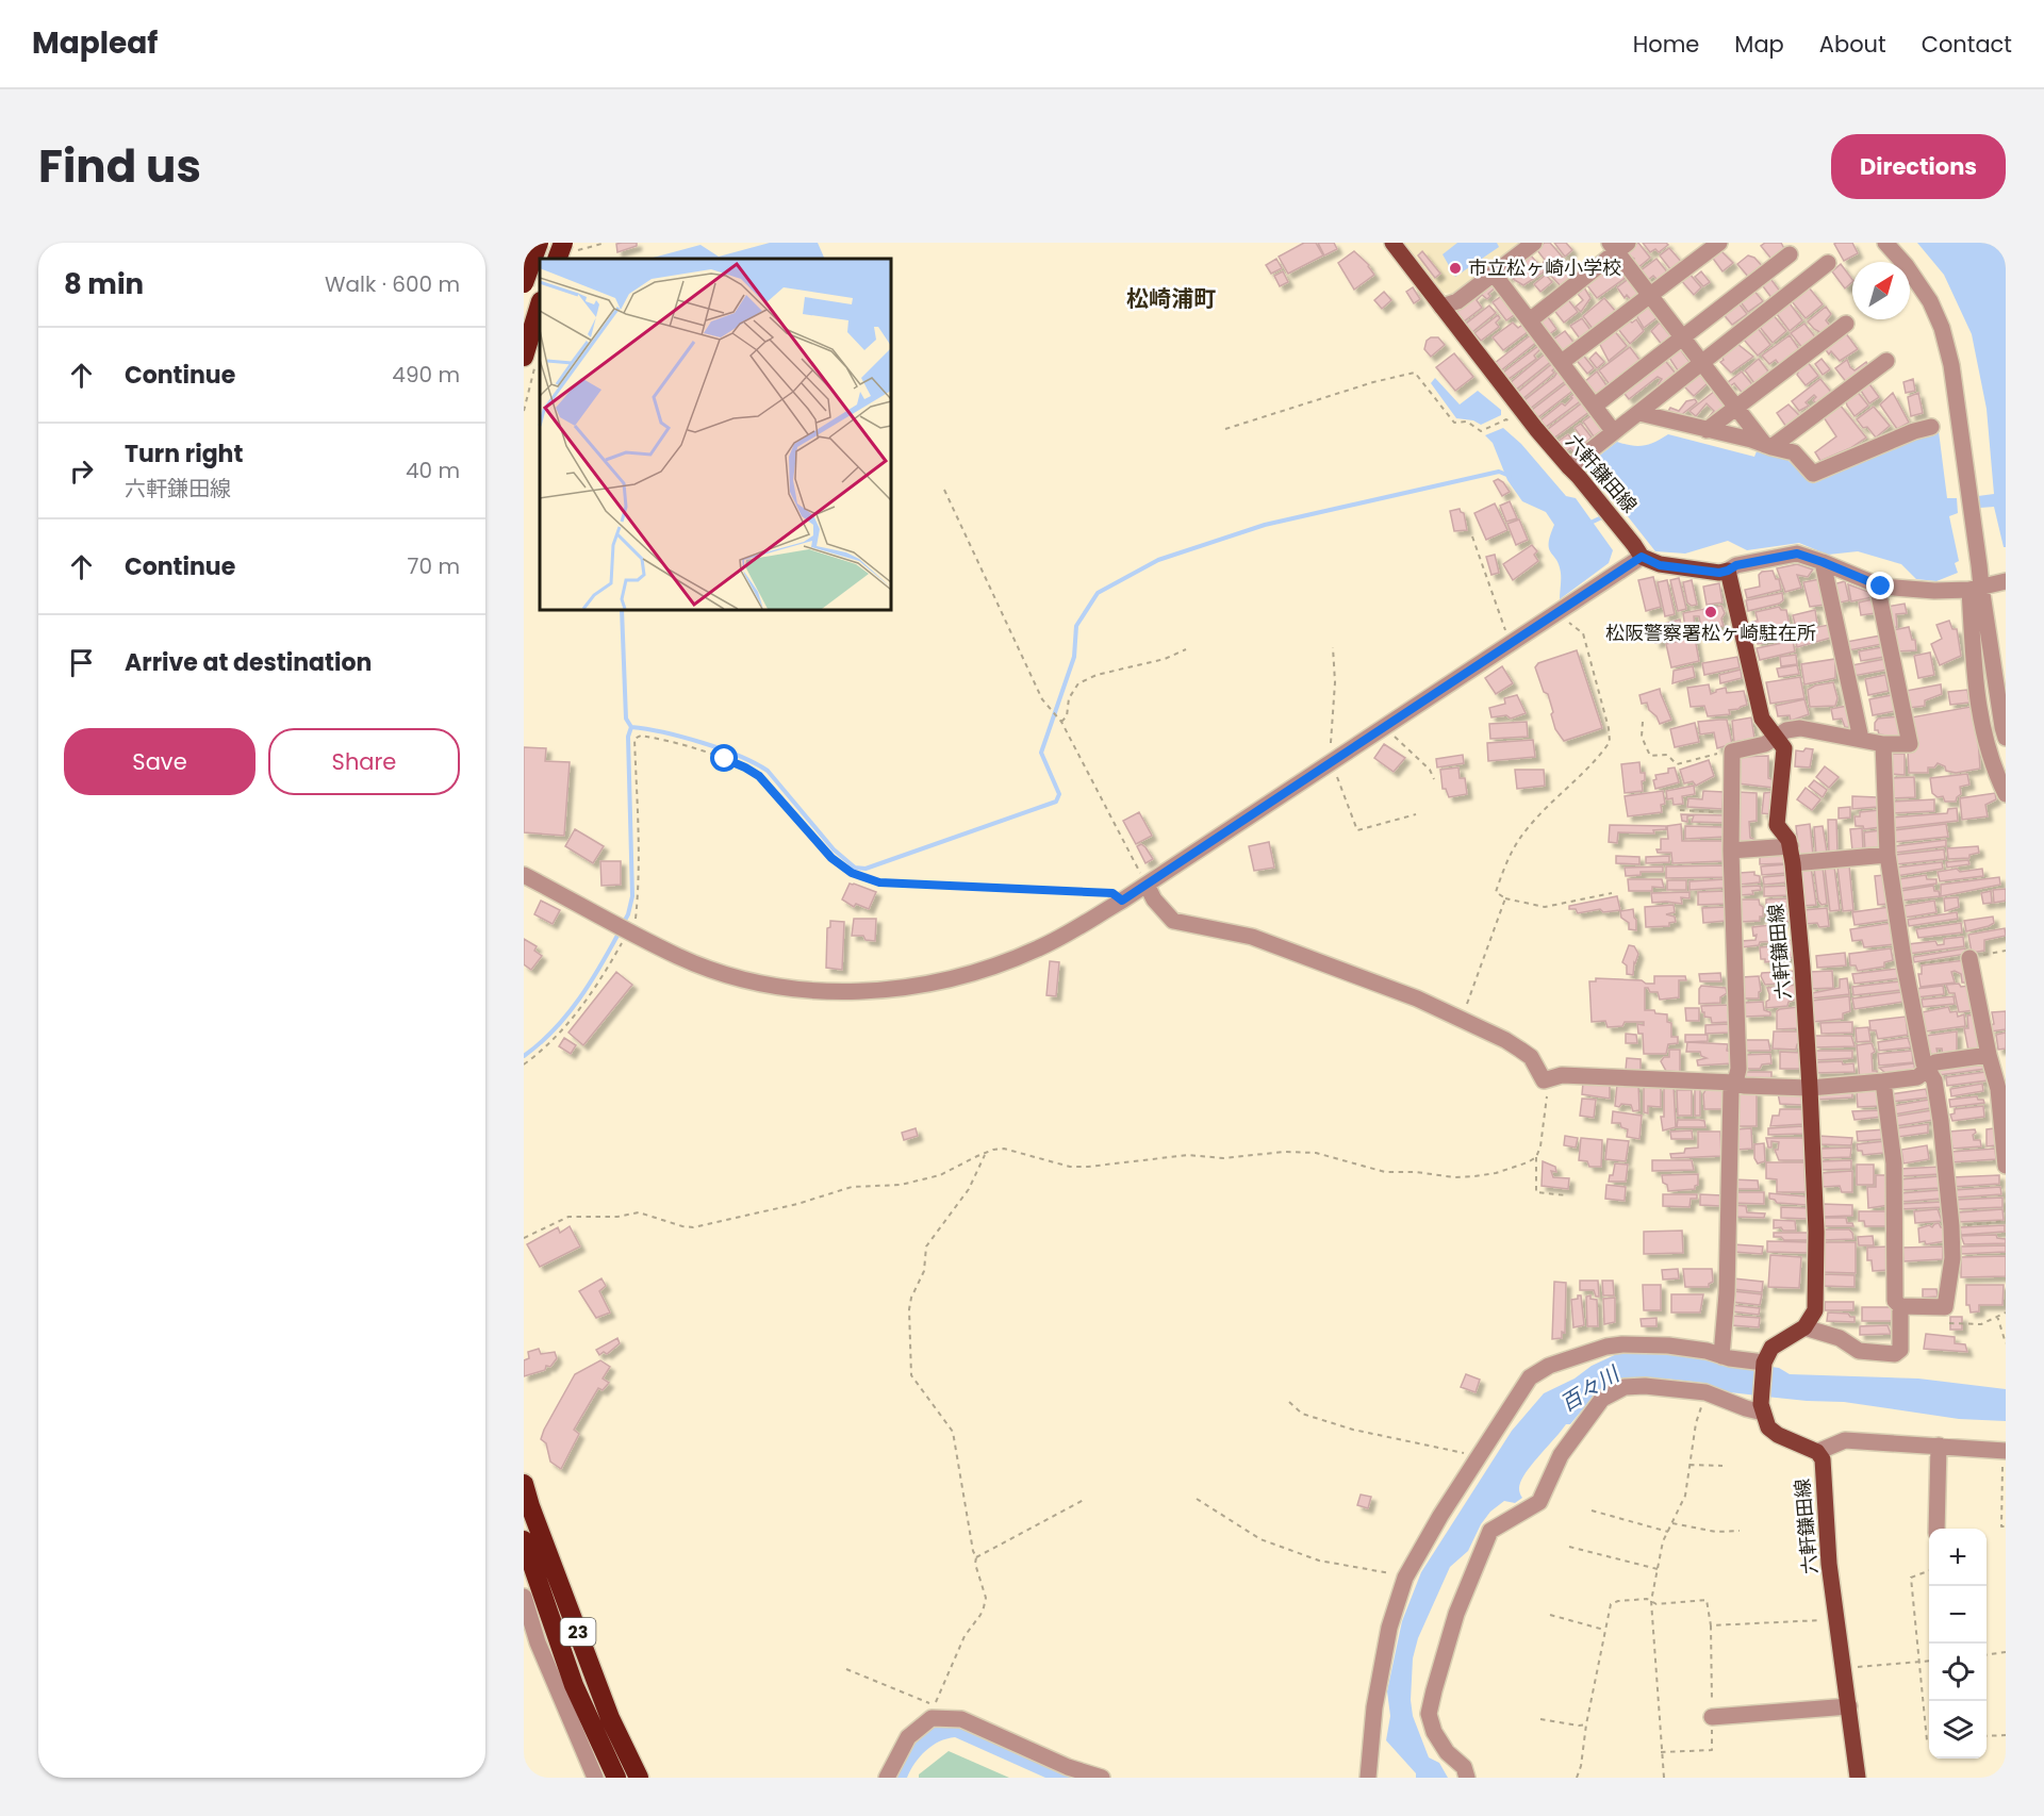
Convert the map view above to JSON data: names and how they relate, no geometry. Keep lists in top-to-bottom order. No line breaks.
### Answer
{"streets":{"highway":["23"],"main road":["六軒鎌田線"]},"districts":["松崎浦町"],"water":["百々川"],"places":["市立松ヶ崎小学校","松阪警察署松ヶ崎駐在所"],"north":"top right","page":{"header":"Mapleaf","nav":["Home","Map","About","Contact"],"title":"Find us","buttons":["Directions",["Save","Share"]],"heading":["8 min","Walk · 600 m"],"list":[["Continue","490 m"],["Turn right","六軒鎌田線","40 m"],["Continue","70 m"],"Arrive at destination"],"map_buttons":["+","−"]}}
